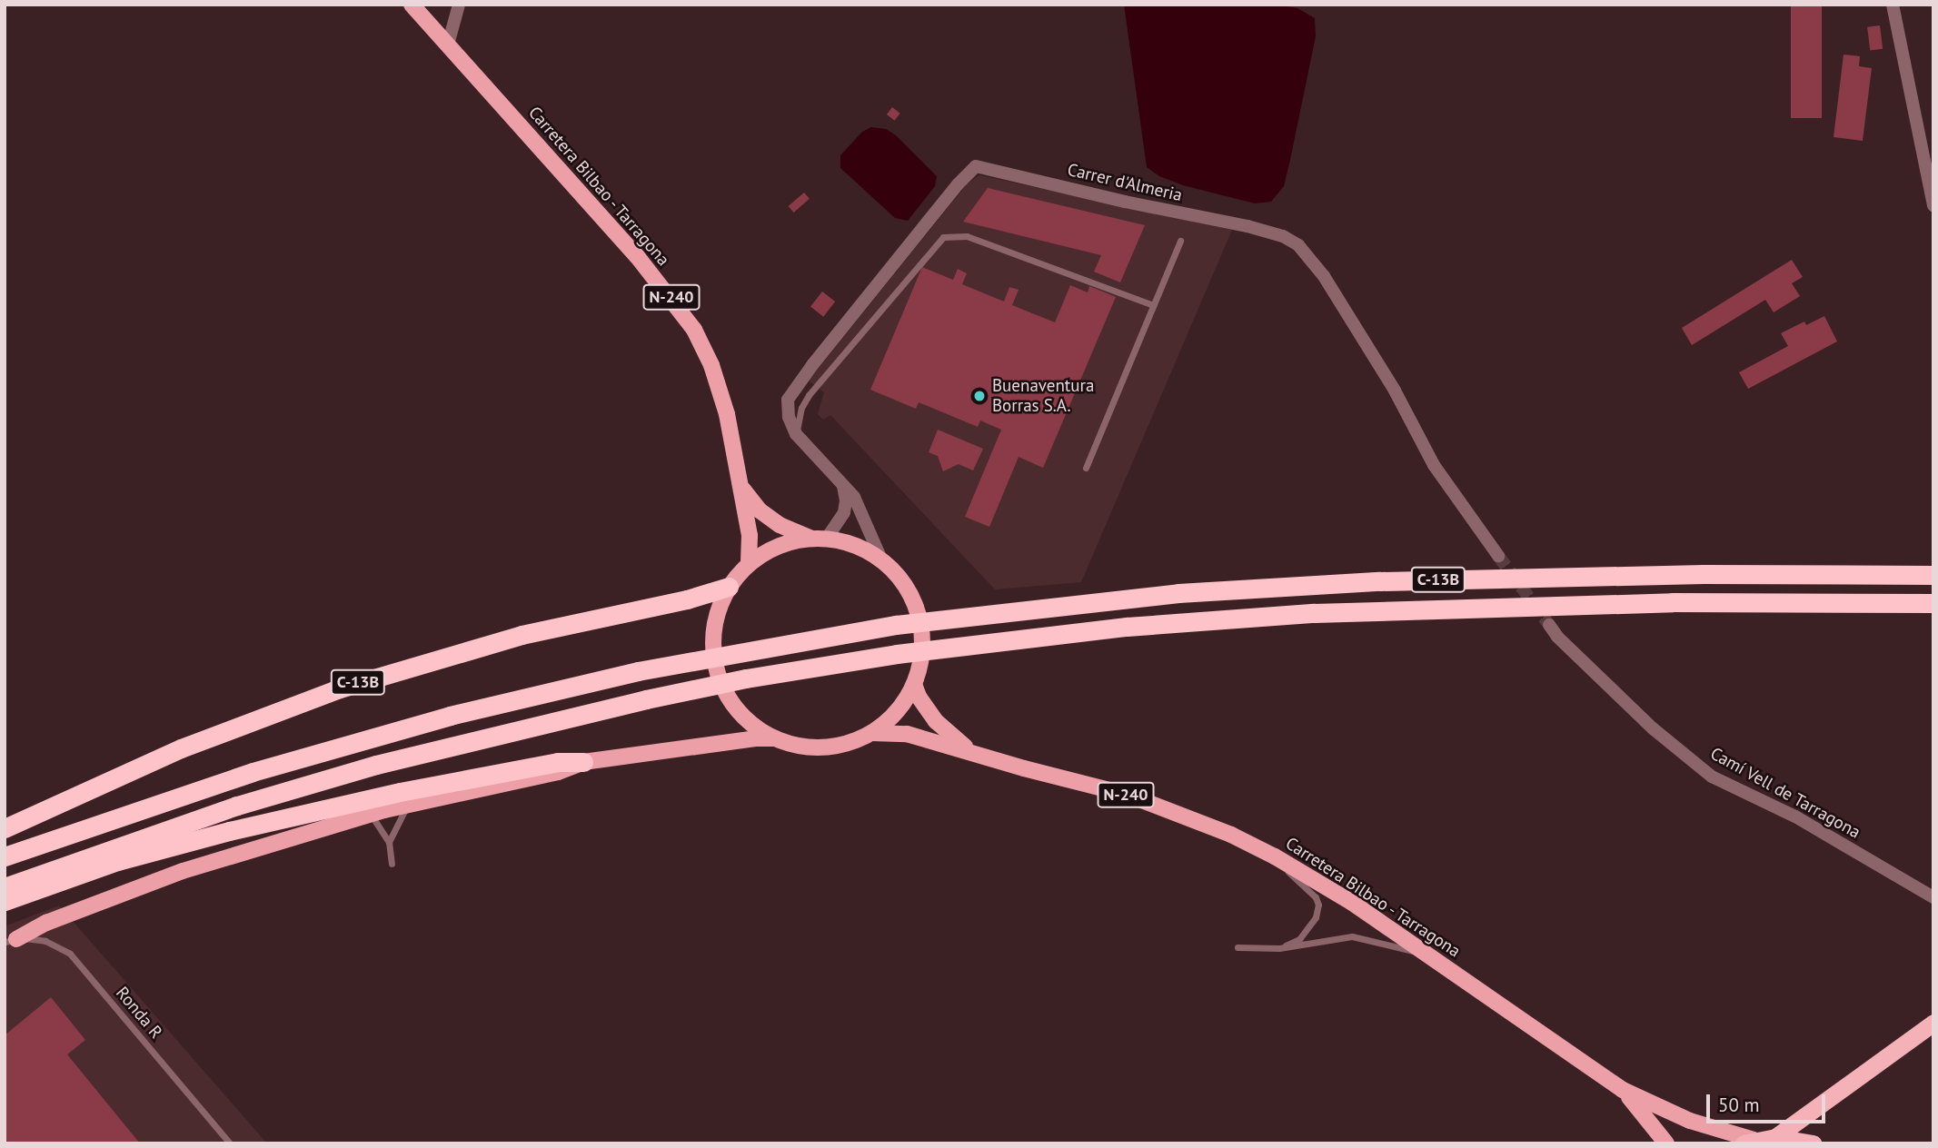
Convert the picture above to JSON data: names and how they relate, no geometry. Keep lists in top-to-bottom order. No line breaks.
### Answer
{"streets":{"highway":["N-240","C-13B"],"main road":["Carretera Bilbao - Tarragona"],"street":["Carrer d'Almeria","Camí Vell de Tarragona"],"lane":["Ronda R"]},"crossings":[["Carrer d'Almeria","N-240"],["Carrer d'Almeria","C-13B"],["Carretera Bilbao - Tarragona","N-240"],["N-240","C-13B"]],"places":["Buenaventura Borras S.A."],"scale_bar":"50 m"}
